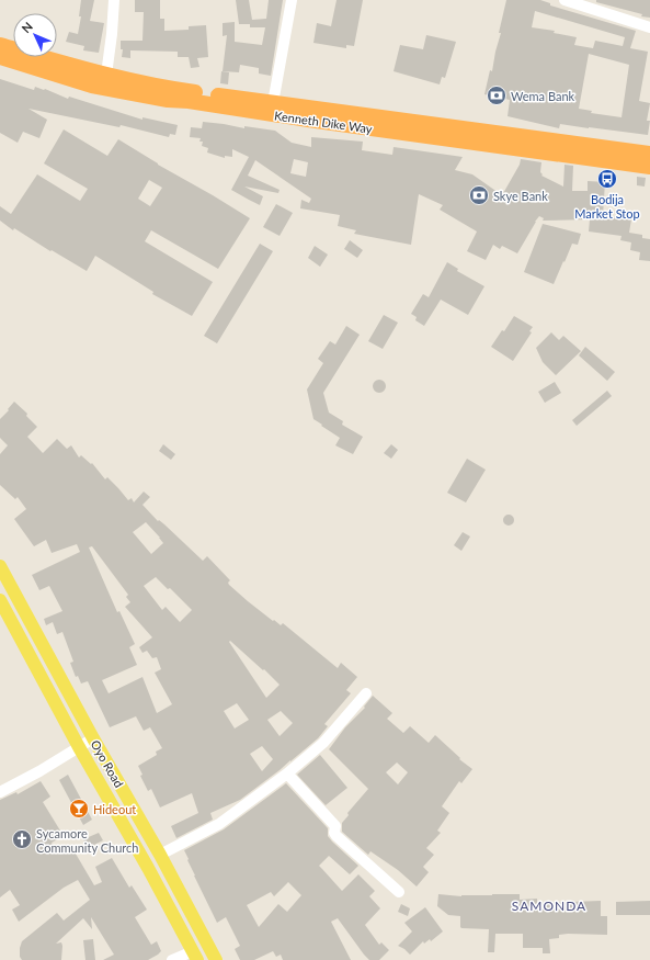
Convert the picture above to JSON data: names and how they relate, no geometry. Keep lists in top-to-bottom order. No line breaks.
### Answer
{"streets":{"highway":["Kenneth Dike Way"],"main road":["Oyo Road"]},"districts":["SAMONDA"],"places":{"bank":["Wema Bank","Skye Bank"],"bus stop":["Bodija Market Stop"],"bar":["Hideout"],"church":["Sycamore Community Church"]},"north":"top left"}
